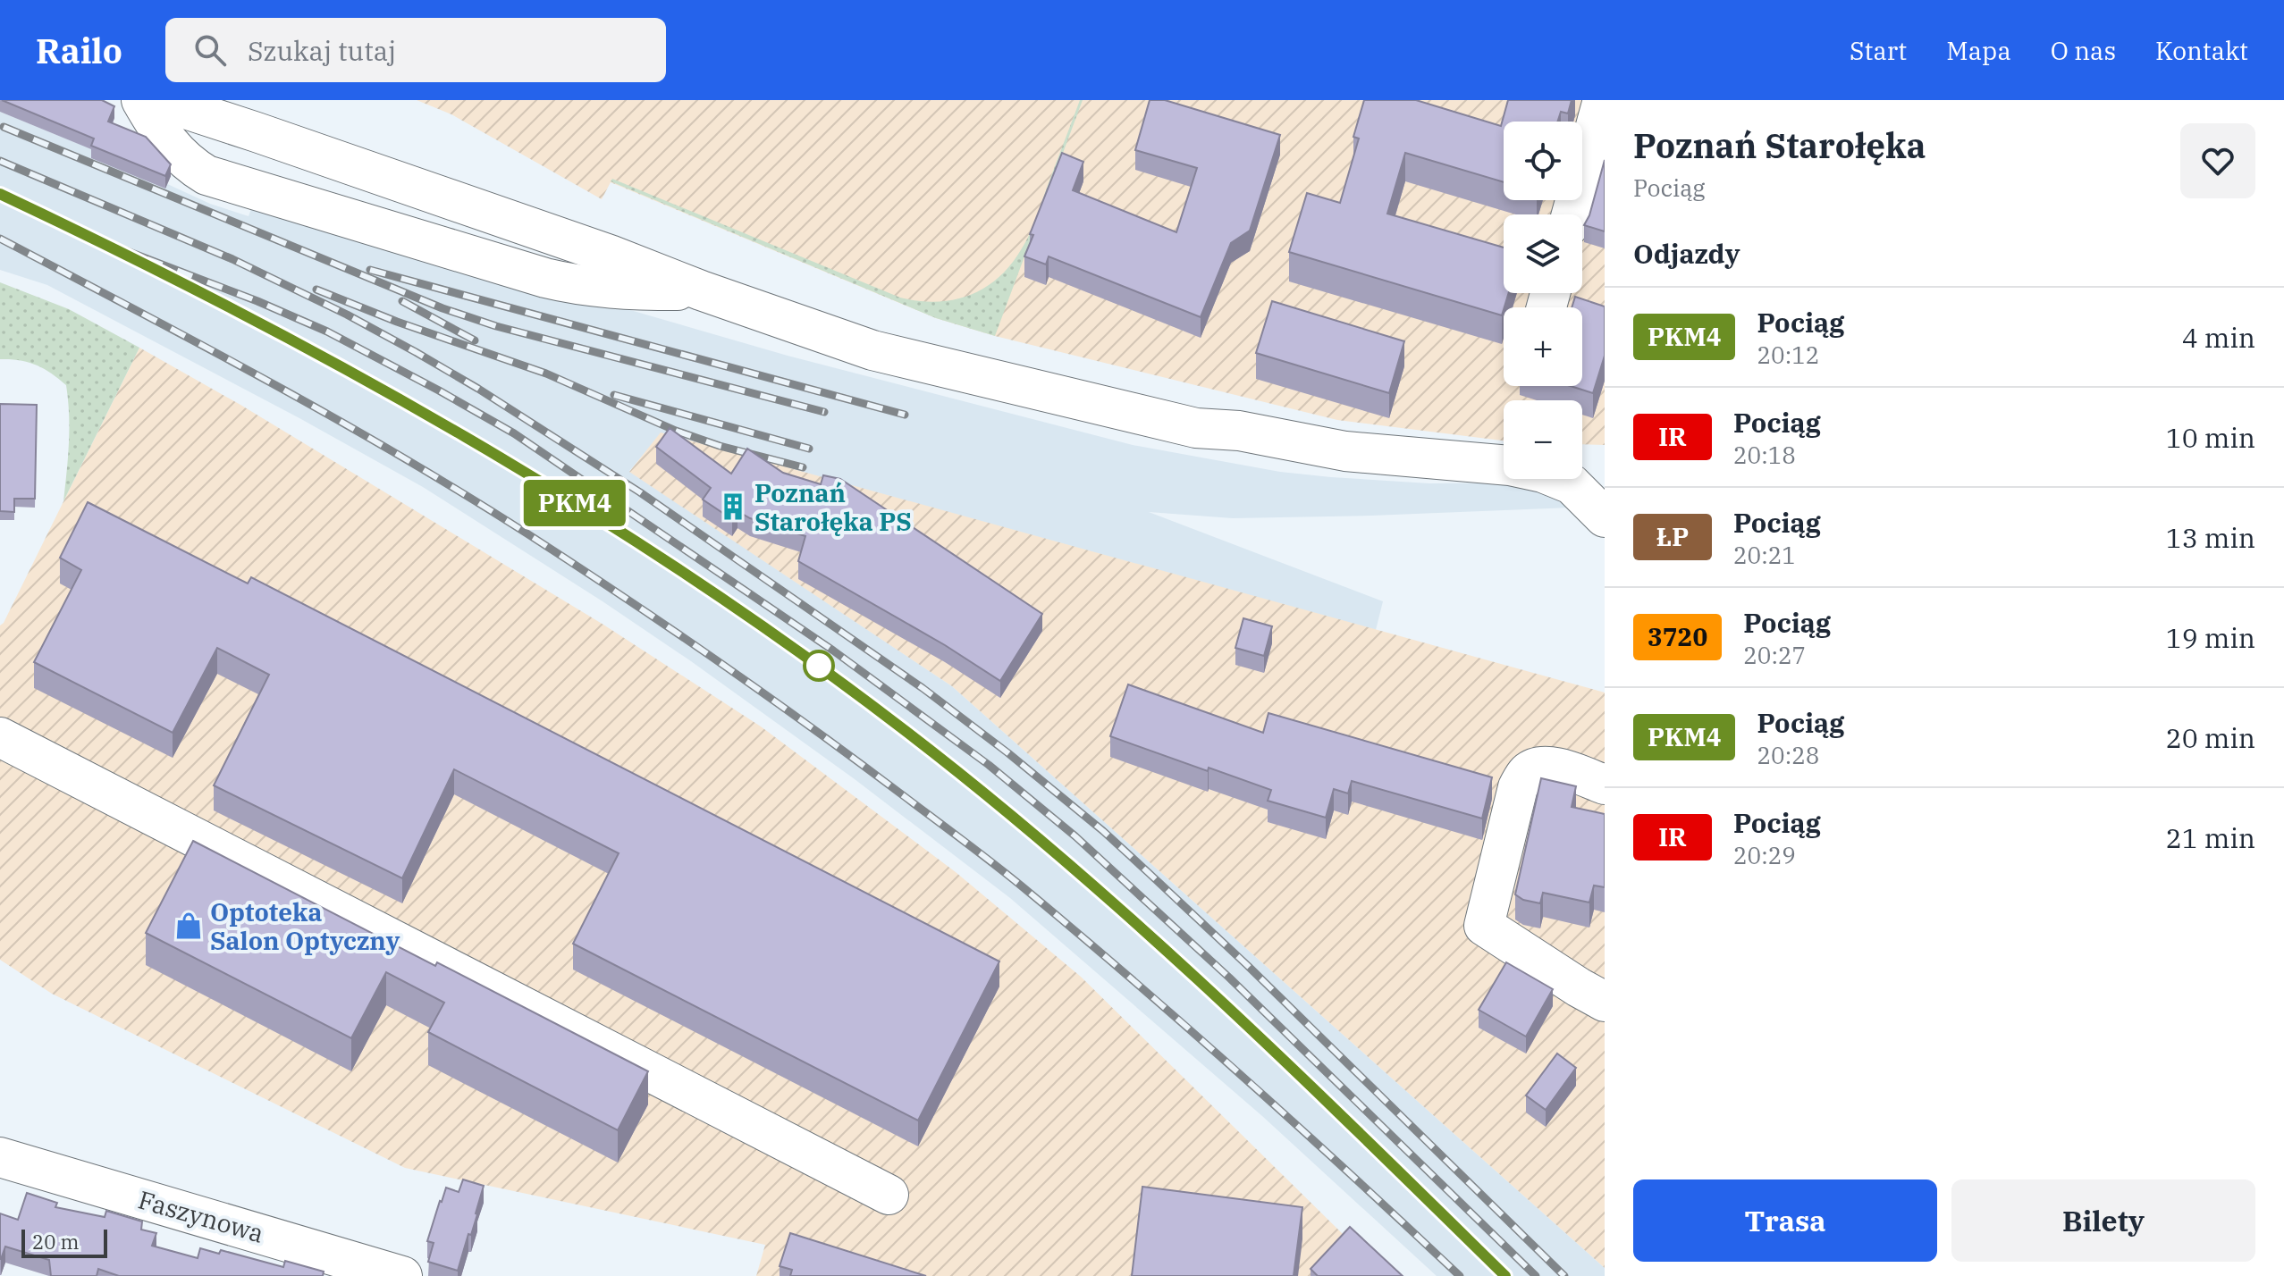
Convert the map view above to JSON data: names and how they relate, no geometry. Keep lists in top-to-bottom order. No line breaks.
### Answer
{"streets":{"street":["Faszynowa"]},"places":{"building":["Poznań Starołęka PS"],"shop":["Optoteka Salon Optyczny"]},"scale_bar":"20 m","page":{"header":"Railo","search":"Szukaj tutaj","nav":["Start","Mapa","O nas","Kontakt"],"on_map":"PKM4","heading":[["Poznań Starołęka","Pociąg"],"Odjazdy"],"map_buttons":["+","−"],"list":[{"mark":"PKM4","name":"Pociąg","note":"20:12","value":"4 min"},{"mark":"IR","name":"Pociąg","note":"20:18","value":"10 min"},{"mark":"ŁP","name":"Pociąg","note":"20:21","value":"13 min"},{"mark":"3720","name":"Pociąg","note":"20:27","value":"19 min"},{"mark":"PKM4","name":"Pociąg","note":"20:28","value":"20 min"},{"mark":"IR","name":"Pociąg","note":"20:29","value":"21 min"}],"buttons":["Trasa","Bilety"],"scale":"20 m"}}
